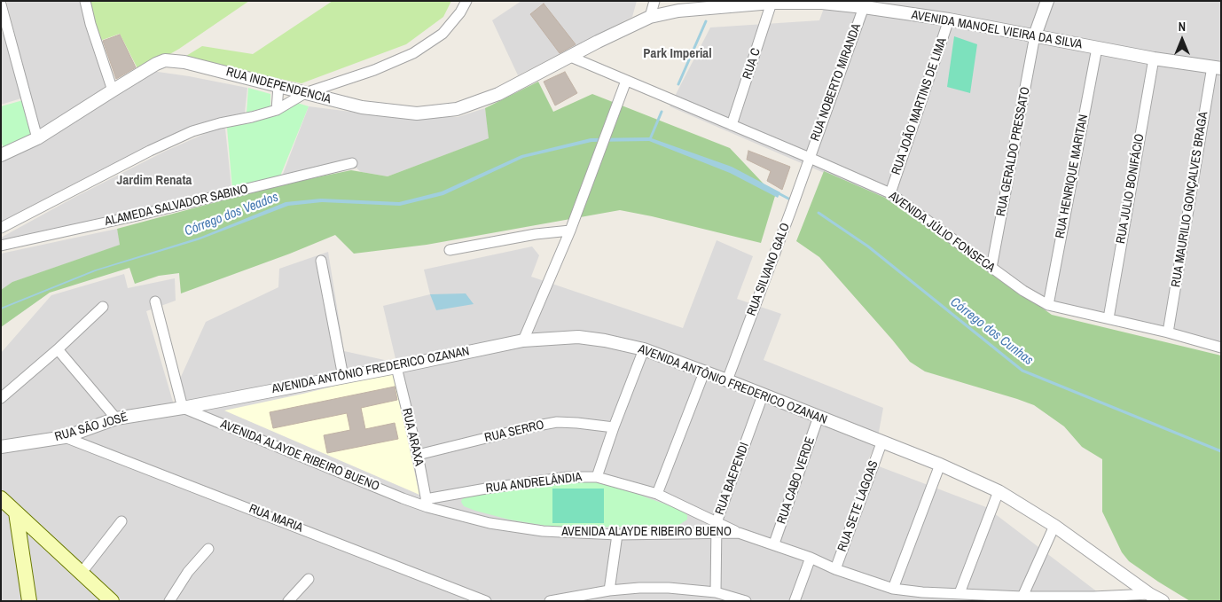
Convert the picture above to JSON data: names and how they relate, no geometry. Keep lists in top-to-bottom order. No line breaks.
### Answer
{"streets":{"street":["AVENIDA MANOEL VIEIRA DA SILVA","RUA C","RUA NOBERTO MIRANDA","RUA INDEPENDENCIA","RUA JOÃO MARTINS DE LIMA","RUA GERALDO PRESSATO","RUA HENRIQUE MARITAN","RUA JULIO BONIFÁCIO","RUA MAURILIO GONÇALVES BRAGA","ALAMEDA SALVADOR SABINO","AVENIDA JÚLIO FONSECA","RUA SILVANO GALO","AVENIDA ANTÔNIO FREDERICO OZANAN","RUA SÃO JOSÉ","RUA SERRO","RUA ARAXA","AVENIDA ALAYDE RIBEIRO BUENO","RUA BAEPENDI","RUA CABO VERDE","RUA ANDRELÂNDIA","RUA SETE LAGOAS","RUA MARIA"]},"crossings":[["AVENIDA MANOEL VIEIRA DA SILVA","RUA C"],["AVENIDA MANOEL VIEIRA DA SILVA","RUA NOBERTO MIRANDA"],["AVENIDA MANOEL VIEIRA DA SILVA","RUA INDEPENDENCIA"],["AVENIDA MANOEL VIEIRA DA SILVA","RUA JOÃO MARTINS DE LIMA"],["AVENIDA MANOEL VIEIRA DA SILVA","RUA GERALDO PRESSATO"],["AVENIDA MANOEL VIEIRA DA SILVA","RUA HENRIQUE MARITAN"],["AVENIDA MANOEL VIEIRA DA SILVA","RUA JULIO BONIFÁCIO"],["AVENIDA MANOEL VIEIRA DA SILVA","RUA MAURILIO GONÇALVES BRAGA"],["AVENIDA MANOEL VIEIRA DA SILVA","AVENIDA JÚLIO FONSECA"],["RUA C","AVENIDA JÚLIO FONSECA"],["RUA NOBERTO MIRANDA","AVENIDA JÚLIO FONSECA"],["RUA NOBERTO MIRANDA","RUA SILVANO GALO"],["RUA INDEPENDENCIA","AVENIDA JÚLIO FONSECA"],["RUA JOÃO MARTINS DE LIMA","AVENIDA JÚLIO FONSECA"],["RUA GERALDO PRESSATO","AVENIDA JÚLIO FONSECA"],["RUA HENRIQUE MARITAN","AVENIDA JÚLIO FONSECA"],["RUA JULIO BONIFÁCIO","AVENIDA JÚLIO FONSECA"],["RUA MAURILIO GONÇALVES BRAGA","AVENIDA JÚLIO FONSECA"],["AVENIDA JÚLIO FONSECA","RUA SILVANO GALO"],["RUA SILVANO GALO","AVENIDA ANTÔNIO FREDERICO OZANAN"],["AVENIDA ANTÔNIO FREDERICO OZANAN","RUA SÃO JOSÉ"],["AVENIDA ANTÔNIO FREDERICO OZANAN","RUA ARAXA"],["AVENIDA ANTÔNIO FREDERICO OZANAN","AVENIDA ALAYDE RIBEIRO BUENO"],["AVENIDA ANTÔNIO FREDERICO OZANAN","RUA BAEPENDI"],["AVENIDA ANTÔNIO FREDERICO OZANAN","RUA CABO VERDE"],["AVENIDA ANTÔNIO FREDERICO OZANAN","RUA SETE LAGOAS"],["RUA SÃO JOSÉ","AVENIDA ALAYDE RIBEIRO BUENO"],["RUA SÃO JOSÉ","RUA MARIA"],["RUA SERRO","RUA ARAXA"],["RUA ARAXA","AVENIDA ALAYDE RIBEIRO BUENO"],["RUA ARAXA","RUA ANDRELÂNDIA"],["AVENIDA ALAYDE RIBEIRO BUENO","RUA BAEPENDI"],["AVENIDA ALAYDE RIBEIRO BUENO","RUA CABO VERDE"],["AVENIDA ALAYDE RIBEIRO BUENO","RUA ANDRELÂNDIA"],["AVENIDA ALAYDE RIBEIRO BUENO","RUA SETE LAGOAS"],["RUA BAEPENDI","RUA ANDRELÂNDIA"]],"districts":["Park Imperial","Jardim Renata"],"water":["Córrego dos Veados","Córrego dos Cunhas"],"north":"top"}
